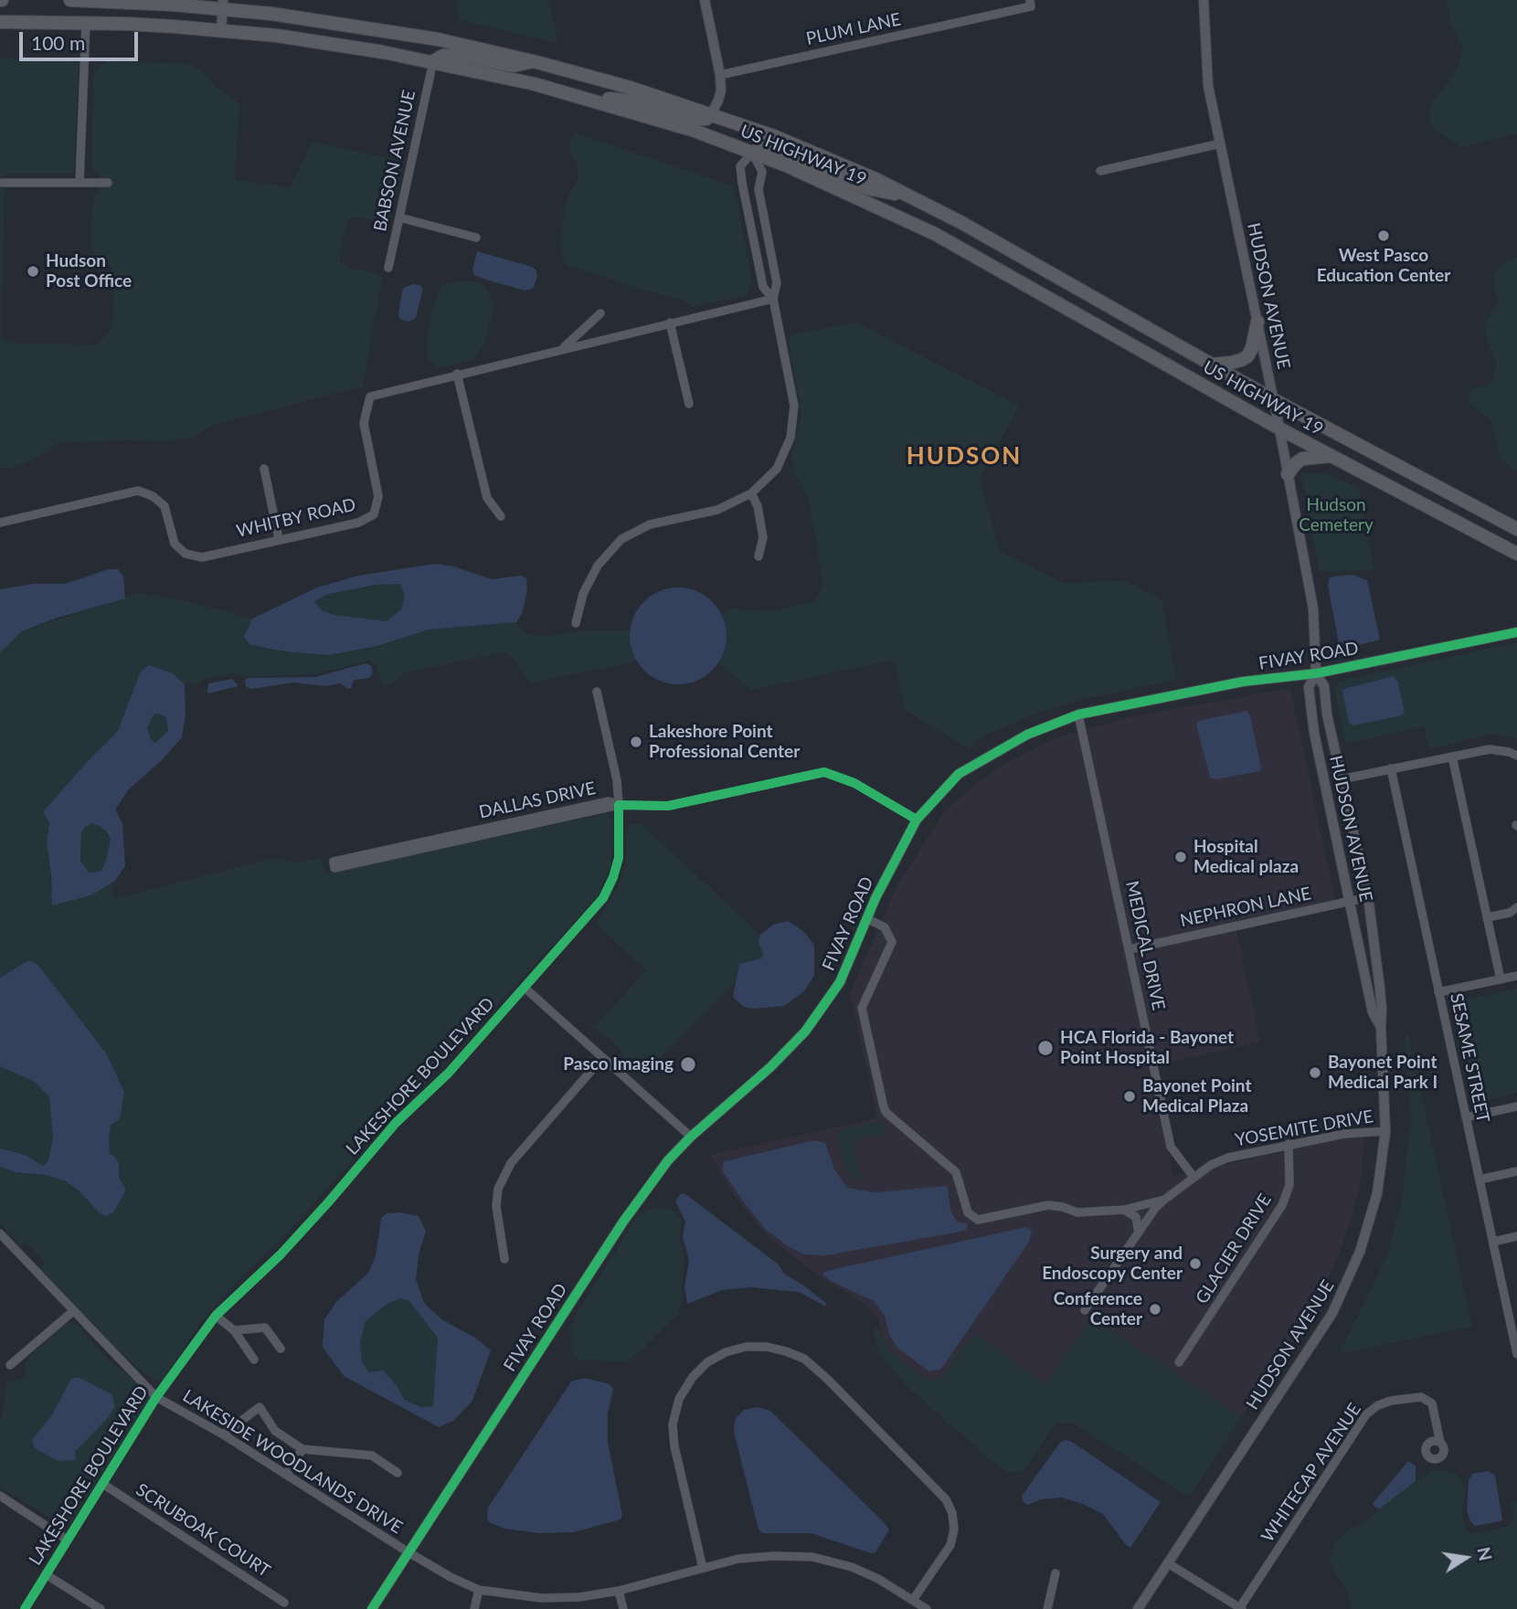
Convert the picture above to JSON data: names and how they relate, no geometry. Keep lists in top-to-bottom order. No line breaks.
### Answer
{"streets":{"highway":["US HIGHWAY 19"],"street":["PLUM LANE","BABSON AVENUE","HUDSON AVENUE","WHITBY ROAD","FIVAY ROAD","DALLAS DRIVE","NEPHRON LANE","MEDICAL DRIVE","SESAME STREET","LAKESHORE BOULEVARD","YOSEMITE DRIVE","GLACIER DRIVE","LAKESIDE WOODLANDS DRIVE","WHITECAP AVENUE","SCRUBOAK COURT"]},"crossings":[["US HIGHWAY 19","BABSON AVENUE"],["US HIGHWAY 19","HUDSON AVENUE"],["HUDSON AVENUE","FIVAY ROAD"],["HUDSON AVENUE","NEPHRON LANE"],["HUDSON AVENUE","YOSEMITE DRIVE"],["FIVAY ROAD","MEDICAL DRIVE"],["FIVAY ROAD","YOSEMITE DRIVE"],["FIVAY ROAD","LAKESIDE WOODLANDS DRIVE"],["DALLAS DRIVE","LAKESHORE BOULEVARD"],["NEPHRON LANE","MEDICAL DRIVE"],["MEDICAL DRIVE","YOSEMITE DRIVE"],["LAKESHORE BOULEVARD","LAKESIDE WOODLANDS DRIVE"],["LAKESHORE BOULEVARD","SCRUBOAK COURT"],["YOSEMITE DRIVE","GLACIER DRIVE"]],"districts":["HUDSON"],"parks":["Hudson Cemetery"],"places":["West Pasco Education Center","Hudson Post Office","Lakeshore Point Professional Center","Hospital Medical plaza","HCA Florida - Bayonet Point Hospital","Pasco Imaging","Bayonet Point Medical Park I","Bayonet Point Medical Plaza","Surgery and Endoscopy Center","Conference Center"],"scale_bar":"100 m","north":"right"}
